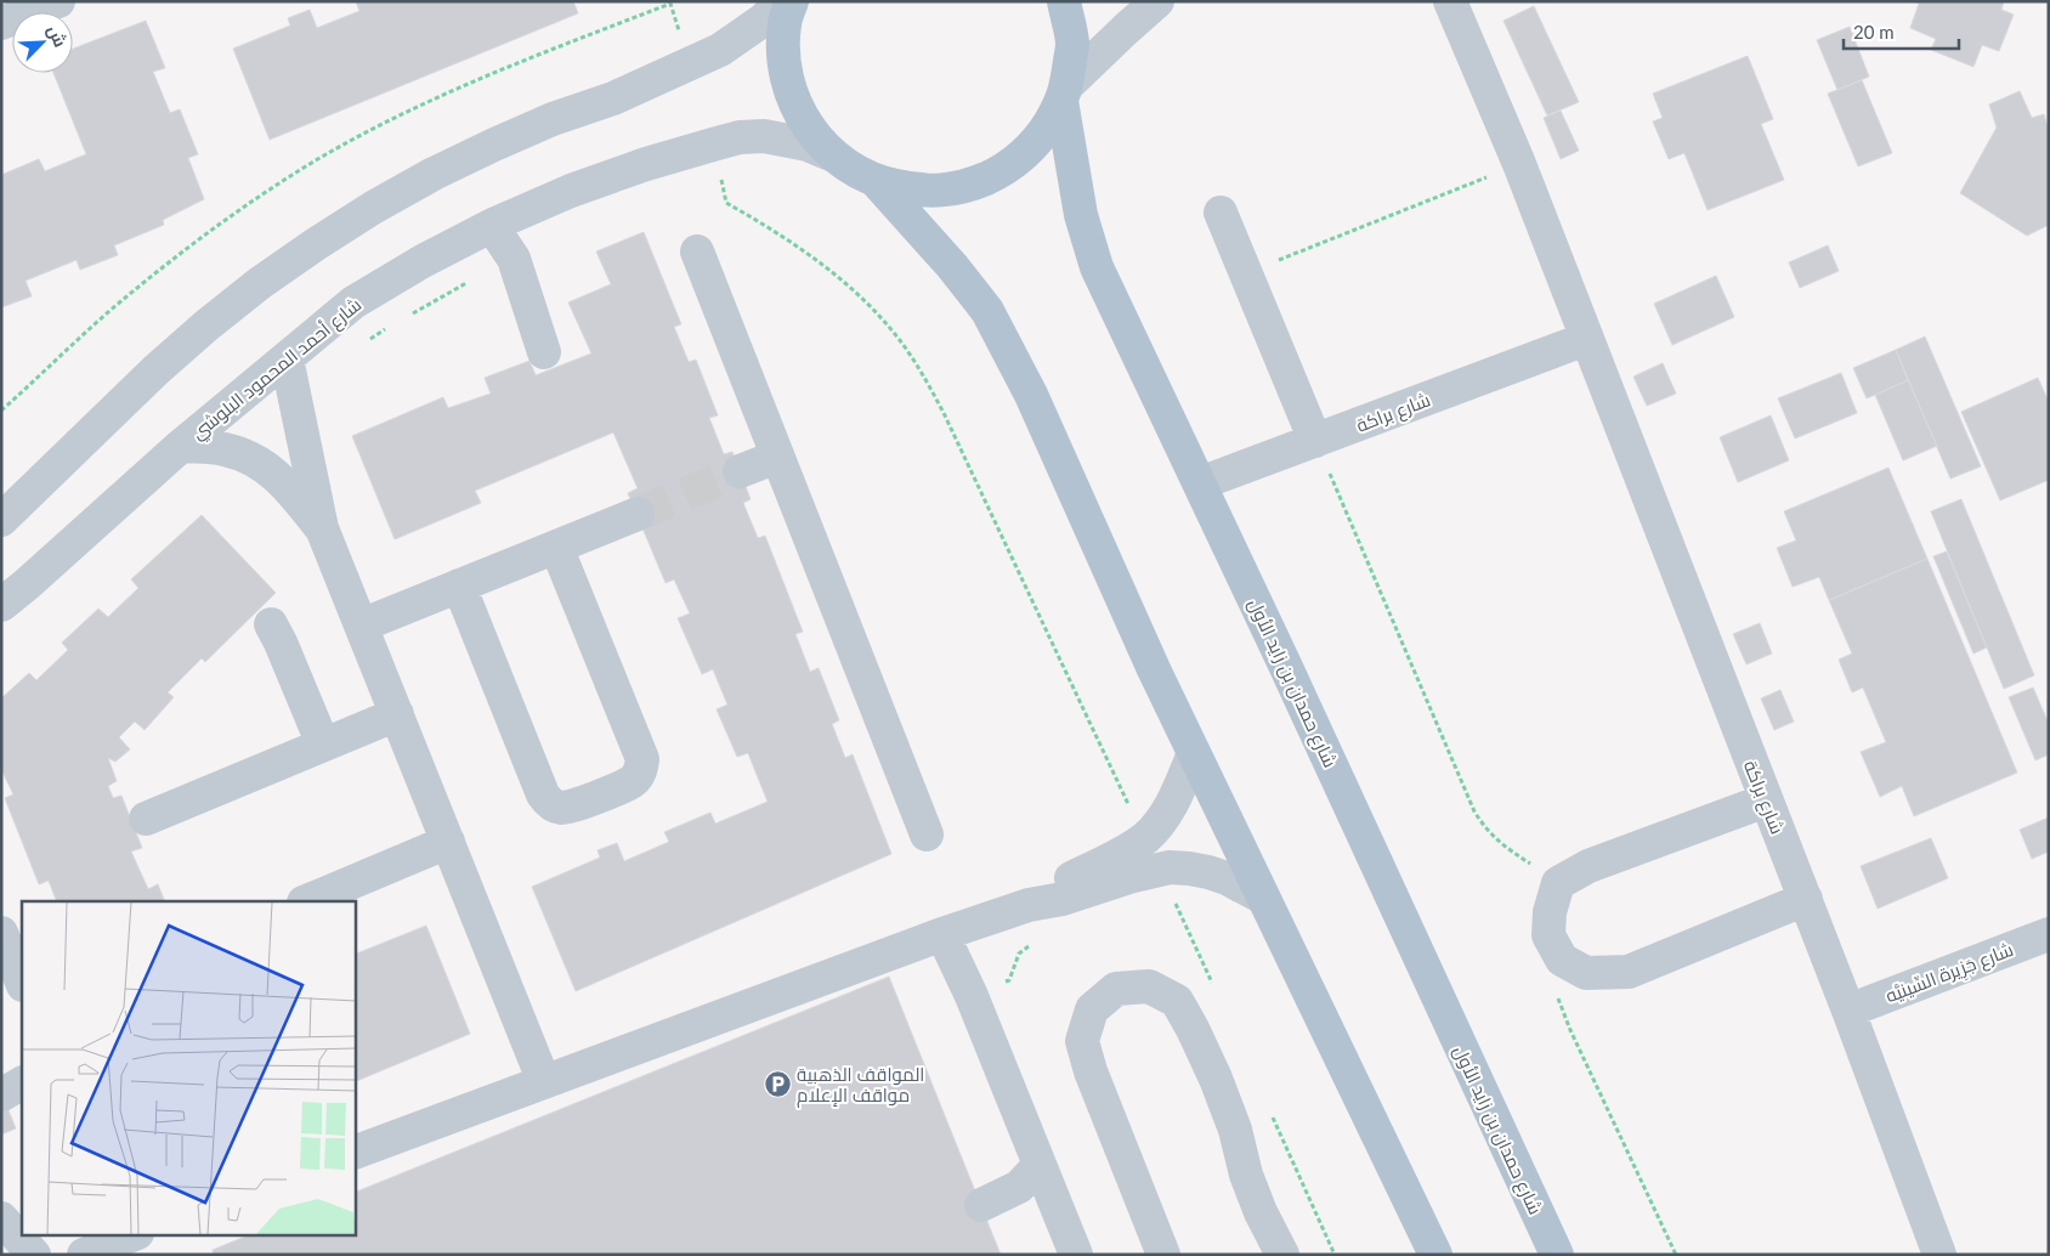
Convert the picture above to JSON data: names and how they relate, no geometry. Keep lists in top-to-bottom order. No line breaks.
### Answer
{"streets":{"main road":["شارع حمدان بن زايد الأول"],"street":["شارع أحمد المحمود البلوشي","شارع براكة","شارع جَزِيرة السِّينيَّه"]},"crossings":[["شارع براكة","شارع حمدان بن زايد الأول"],["شارع براكة","شارع جَزِيرة السِّينيَّه"]],"places":{"parking":["المواقف الذهبية مواقف الإعلام"]},"scale_bar":"20 m","north":"top right"}
